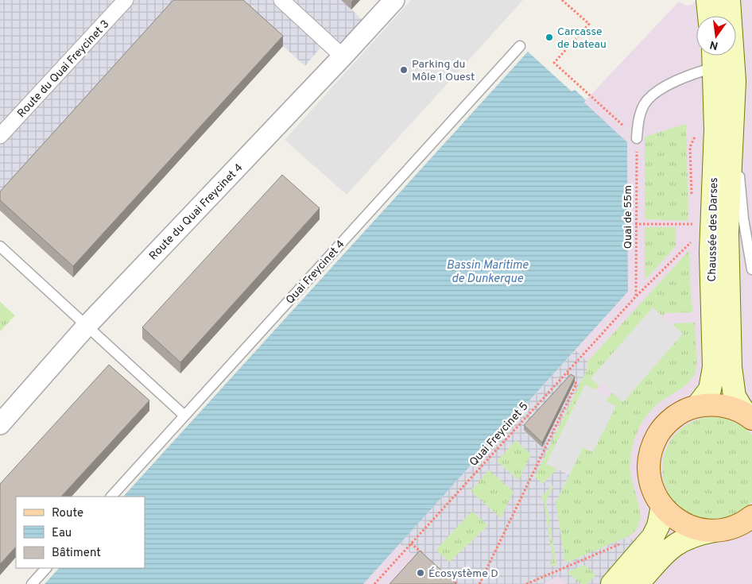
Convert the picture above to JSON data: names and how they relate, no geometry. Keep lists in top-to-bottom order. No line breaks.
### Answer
{"streets":{"main road":["Chaussée des Darses"],"street":["Route du Quai Freycinet 3","Route du Quai Freycinet 4"],"lane":["Quai Freycinet 4"],"path":["Quai de 55m","Quai Freycinet 5"]},"crossings":[["Quai de 55m","Quai Freycinet 5"]],"water":["Bassin Maritime de Dunkerque"],"places":["Carcasse de bateau","Parking du Môle 1 Ouest","Écosystème D"],"legend":["Route","Eau","Bâtiment"],"north":"bottom"}
